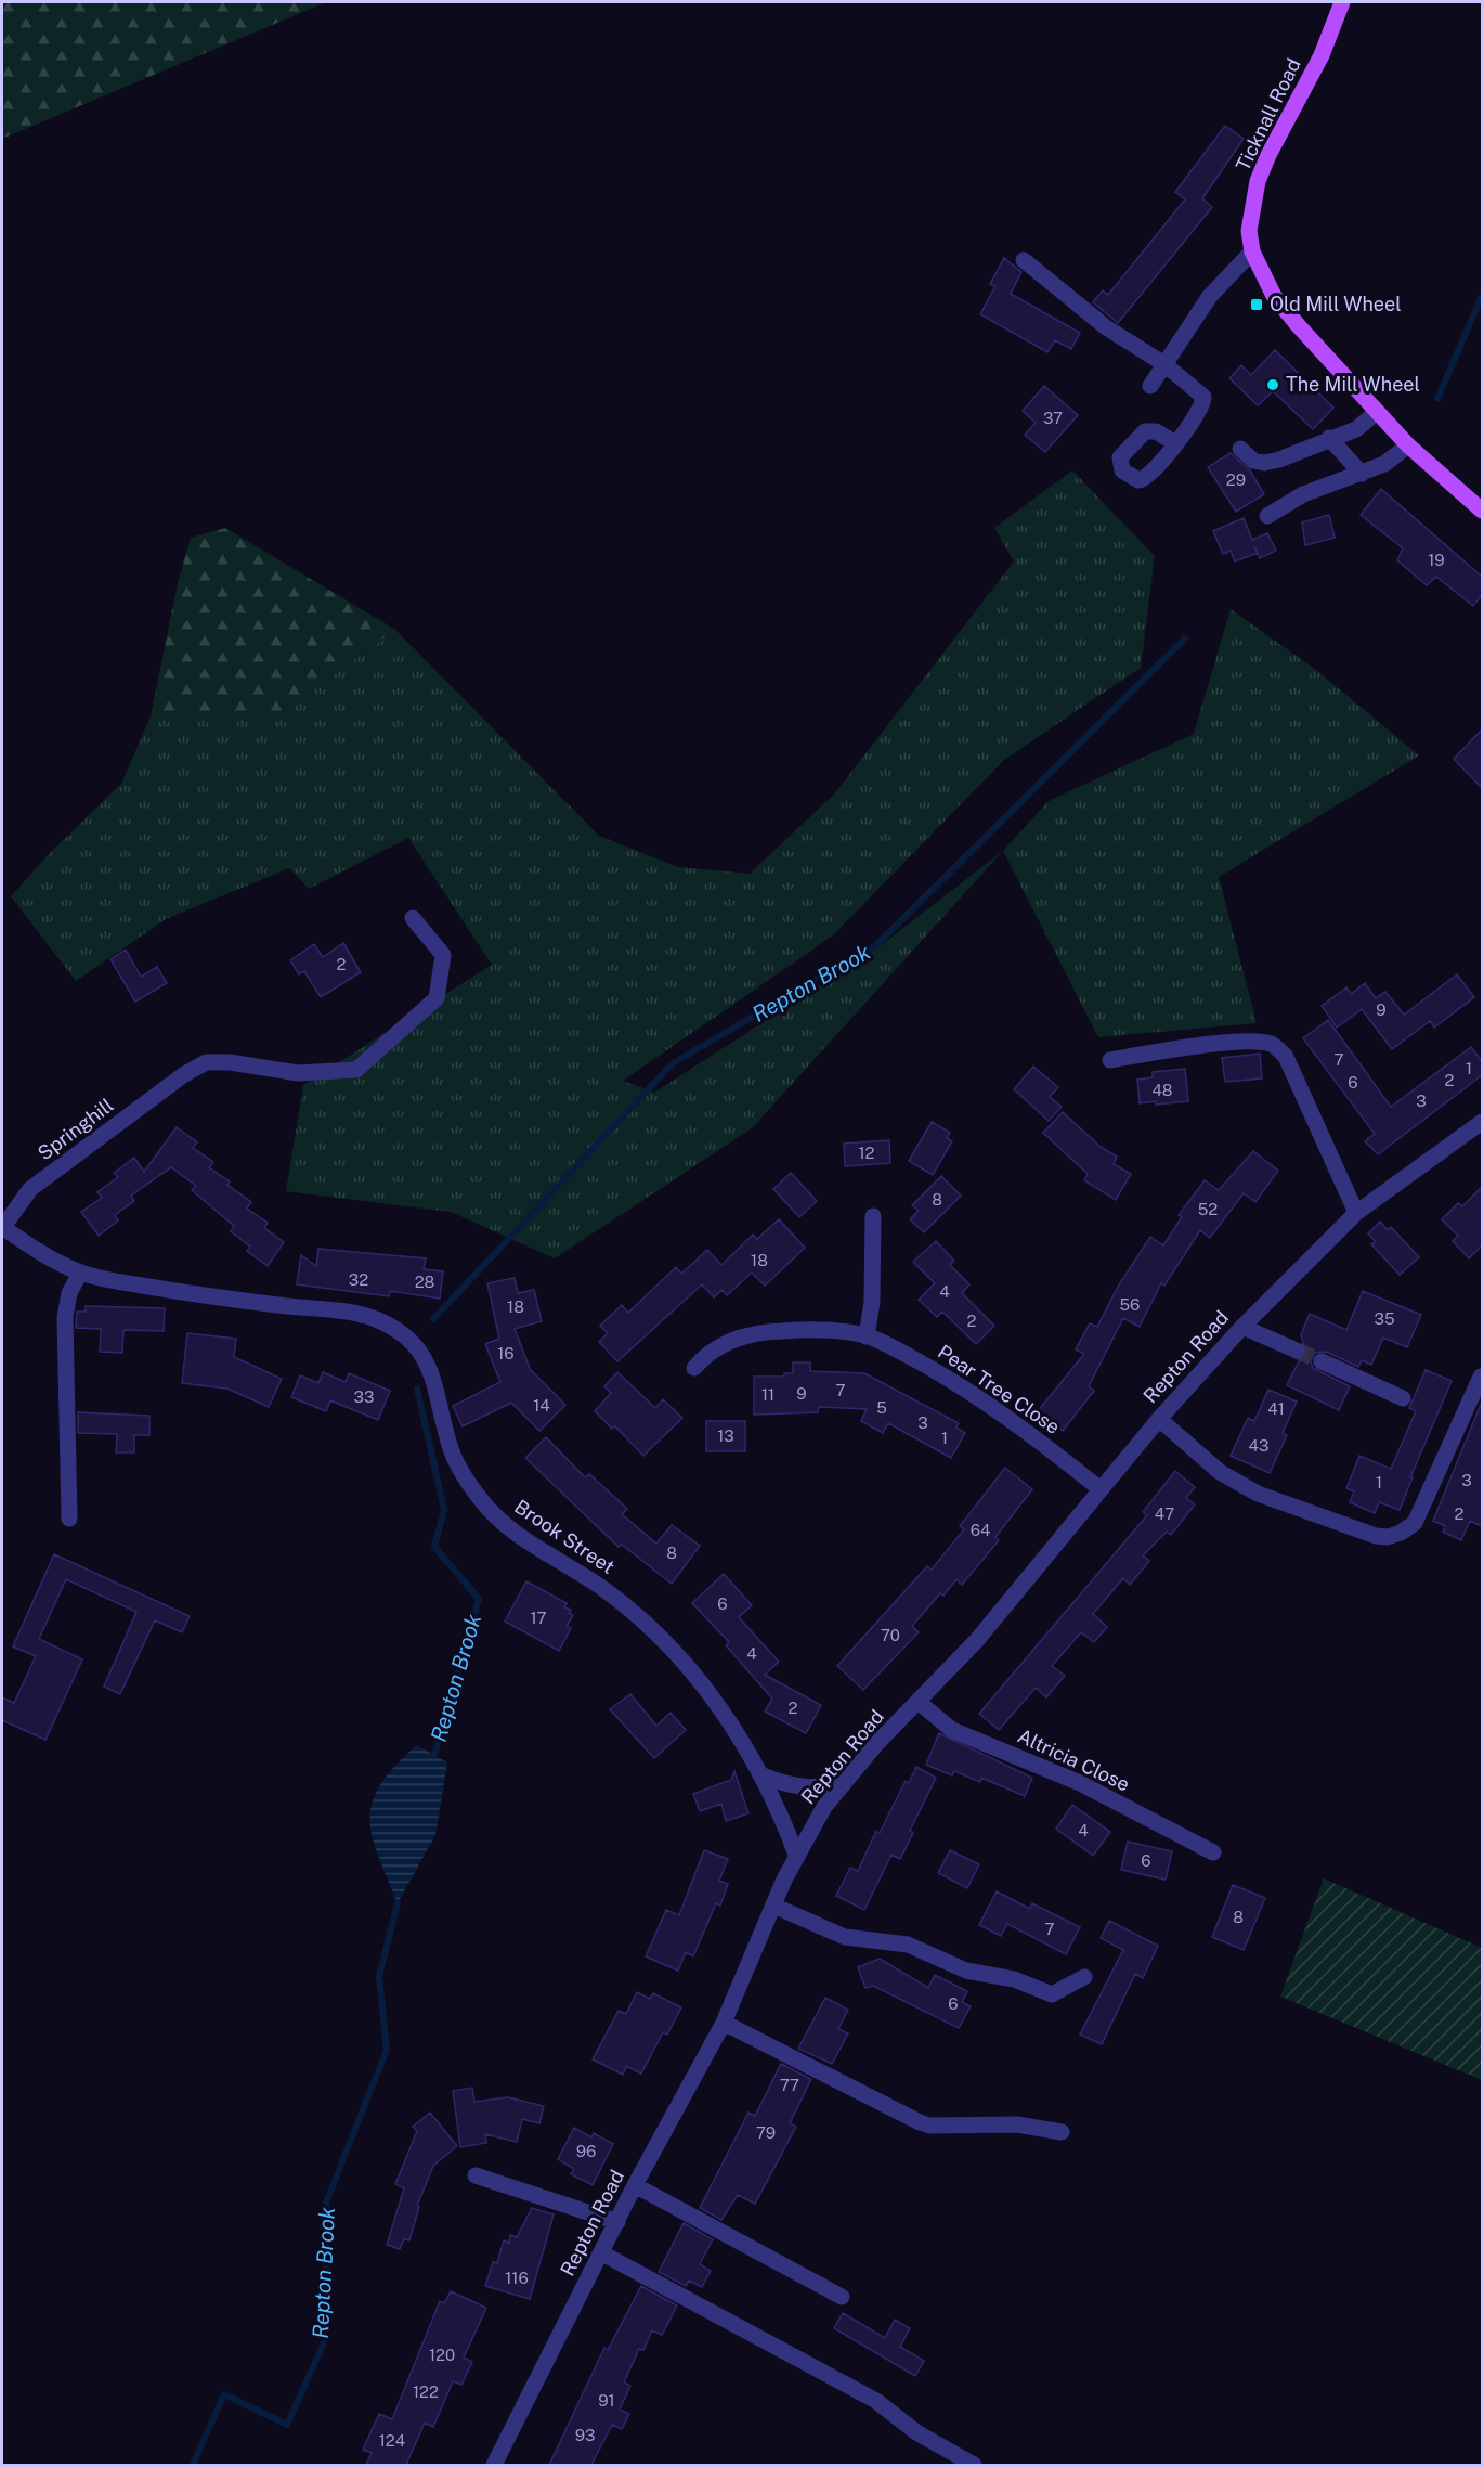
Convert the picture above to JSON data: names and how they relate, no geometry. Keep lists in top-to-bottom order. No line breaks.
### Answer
{"streets":{"main road":["Ticknall Road"],"street":["Springhill","Repton Road","Pear Tree Close","Brook Street","Altricia Close"]},"crossings":[["Springhill","Brook Street"],["Repton Road","Pear Tree Close"],["Repton Road","Brook Street"],["Repton Road","Altricia Close"]],"water":["Repton Brook"],"places":{"transit":["Old Mill Wheel"],"other":["The Mill Wheel"]},"house_numbers":["37","29","19","2","9","7","1","2","6","48","3","12","8","52","18","32","28","4","56","18","35","2","16","7","9","11","33","14","5","41","3","13","1","43","3","1","47","2","64","8","6","17","70","4","2","4","6","8","7","6","77","79","96","116","120","122","91","93","124"]}
